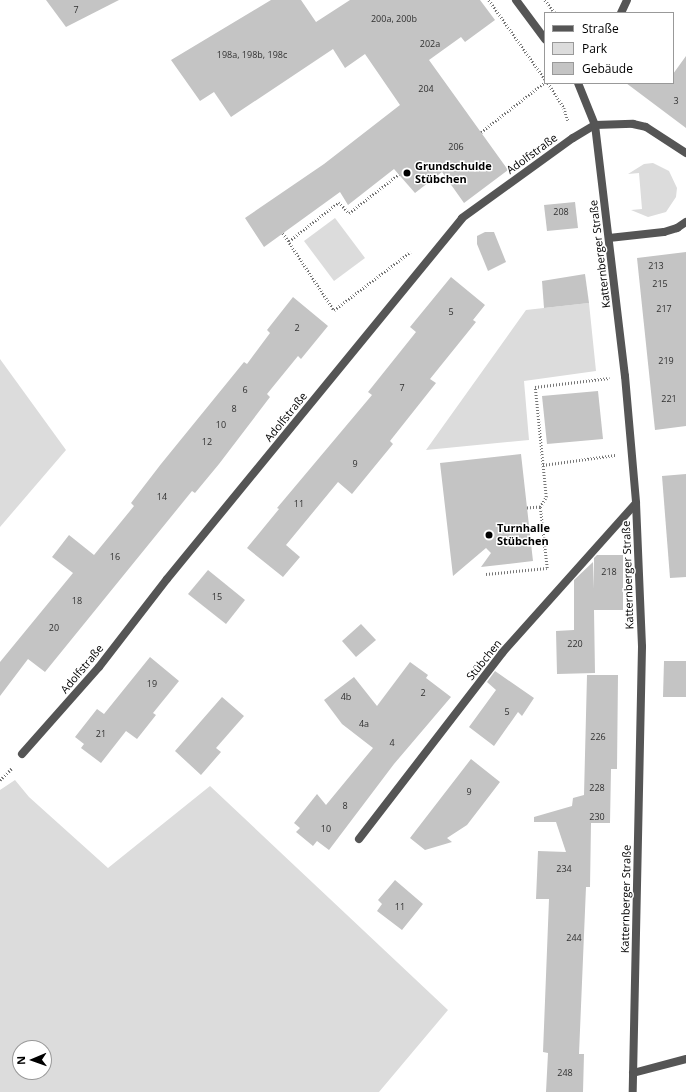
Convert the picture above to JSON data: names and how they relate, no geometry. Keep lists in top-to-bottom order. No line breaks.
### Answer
{"streets":{"street":["Adolfstraße","Katternberger Straße","Stübchen"]},"crossings":[["Adolfstraße","Katternberger Straße"],["Katternberger Straße","Stübchen"]],"places":["Grundschulde Stübchen","Turnhalle Stübchen"],"house_numbers":["7","200a, 200b","202a","198a, 198b, 198c","204","3","206","208","213","215","217","5","2","219","7","6","221","8","10","12","9","14","11","16","218","15","18","20","220","19","2","4b","5","4a","21","226","4","228","9","8","230","10","234","11","244","248"],"legend":["Straße","Park","Gebäude"],"north":"left"}
